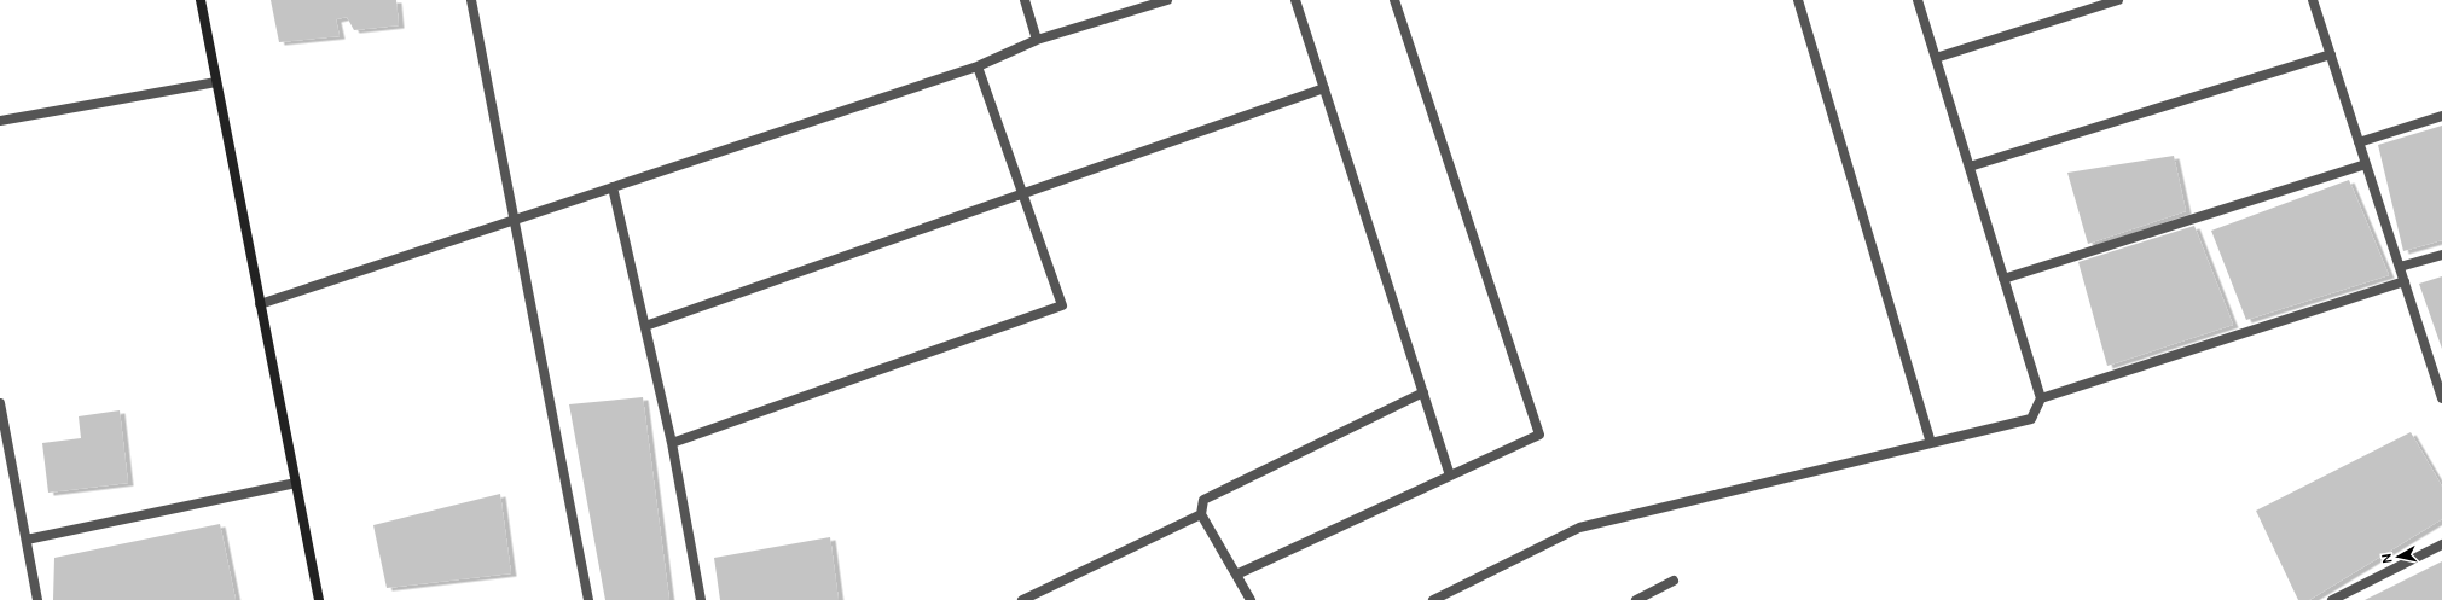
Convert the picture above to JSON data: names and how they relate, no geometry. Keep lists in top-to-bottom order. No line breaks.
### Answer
{"north":"left"}
